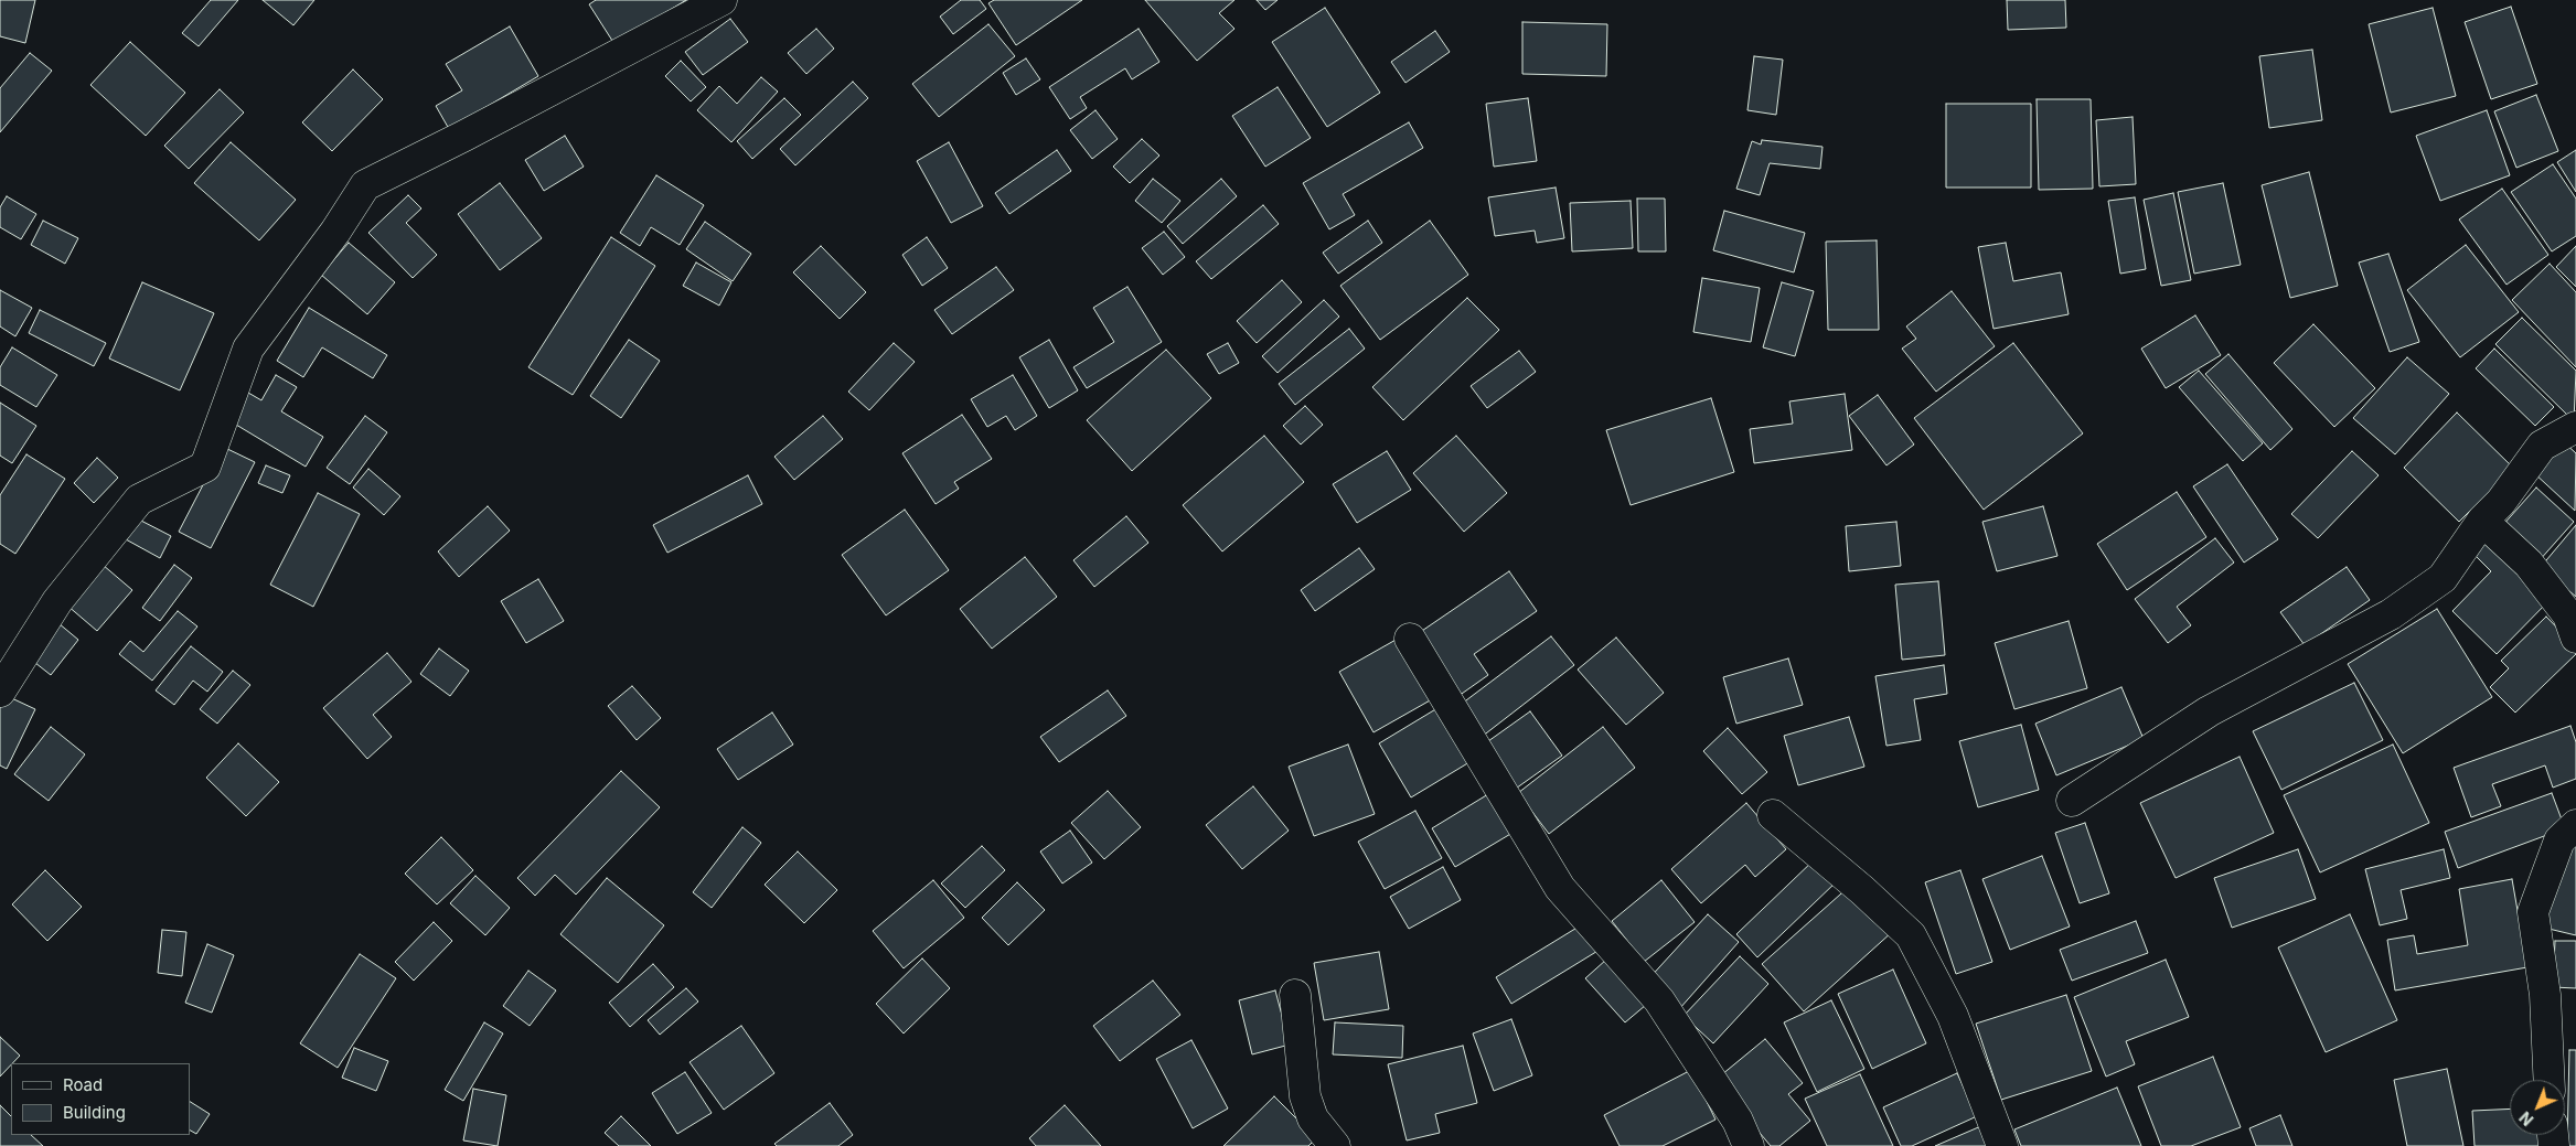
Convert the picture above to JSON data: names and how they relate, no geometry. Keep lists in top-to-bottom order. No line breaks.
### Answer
{"legend":["Road","Building"],"north":"bottom left"}
